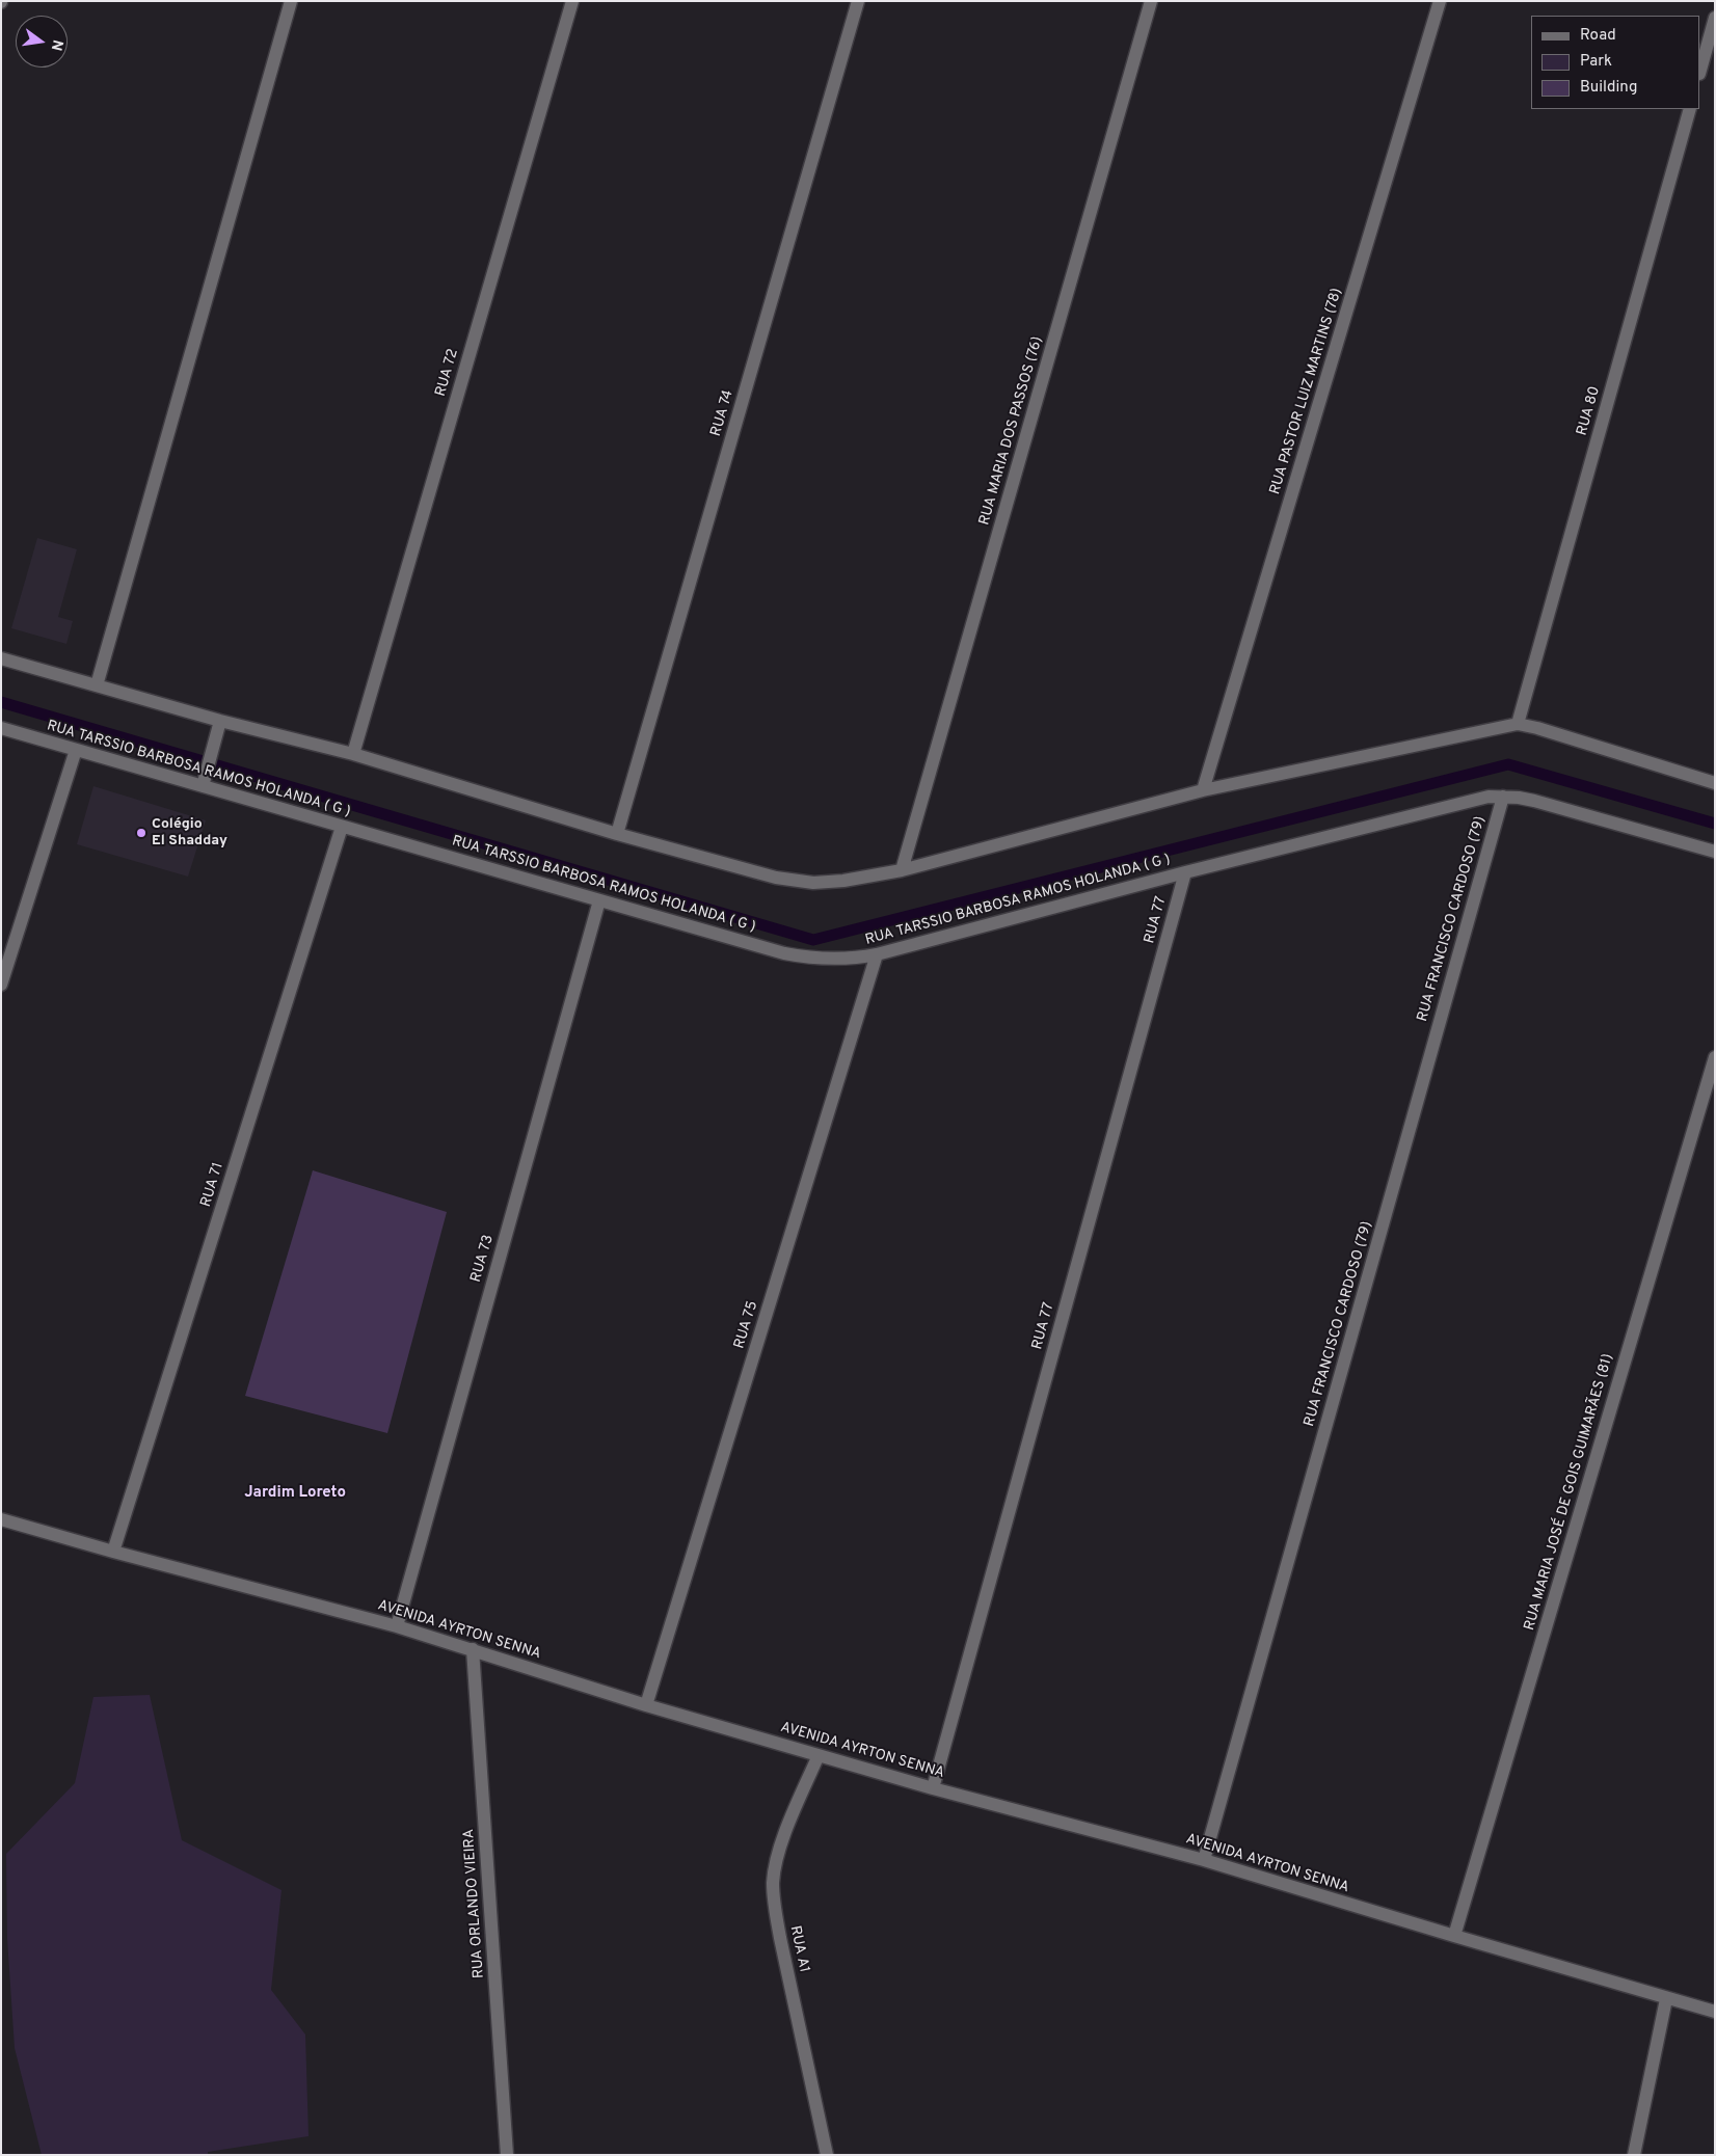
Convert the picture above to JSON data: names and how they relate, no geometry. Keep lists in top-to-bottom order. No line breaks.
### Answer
{"streets":{"street":["RUA 72","RUA PASTOR LUIZ MARTINS (78)","RUA 80","RUA 74","RUA MARIA DOS PASSOS (76)","RUA TARSSIO BARBOSA RAMOS HOLANDA ( G )","RUA FRANCISCO CARDOSO (79)","RUA 77","RUA 71","RUA 73","RUA 75","RUA MARIA JOSÉ DE GOIS GUIMARÃES (81)","AVENIDA AYRTON SENNA","RUA ORLANDO VIEIRA","RUA A1"]},"crossings":[["RUA TARSSIO BARBOSA RAMOS HOLANDA ( G )","RUA FRANCISCO CARDOSO (79)"],["RUA TARSSIO BARBOSA RAMOS HOLANDA ( G )","RUA 77"],["RUA TARSSIO BARBOSA RAMOS HOLANDA ( G )","RUA 71"],["RUA TARSSIO BARBOSA RAMOS HOLANDA ( G )","RUA 73"],["RUA TARSSIO BARBOSA RAMOS HOLANDA ( G )","RUA 75"],["RUA FRANCISCO CARDOSO (79)","AVENIDA AYRTON SENNA"],["RUA 77","AVENIDA AYRTON SENNA"],["RUA 71","AVENIDA AYRTON SENNA"],["RUA 73","AVENIDA AYRTON SENNA"],["RUA 75","AVENIDA AYRTON SENNA"],["RUA MARIA JOSÉ DE GOIS GUIMARÃES (81)","AVENIDA AYRTON SENNA"],["AVENIDA AYRTON SENNA","RUA ORLANDO VIEIRA"],["AVENIDA AYRTON SENNA","RUA A1"]],"districts":["Jardim Loreto"],"places":["Colégio El Shadday"],"legend":["Road","Park","Building"],"north":"right"}
